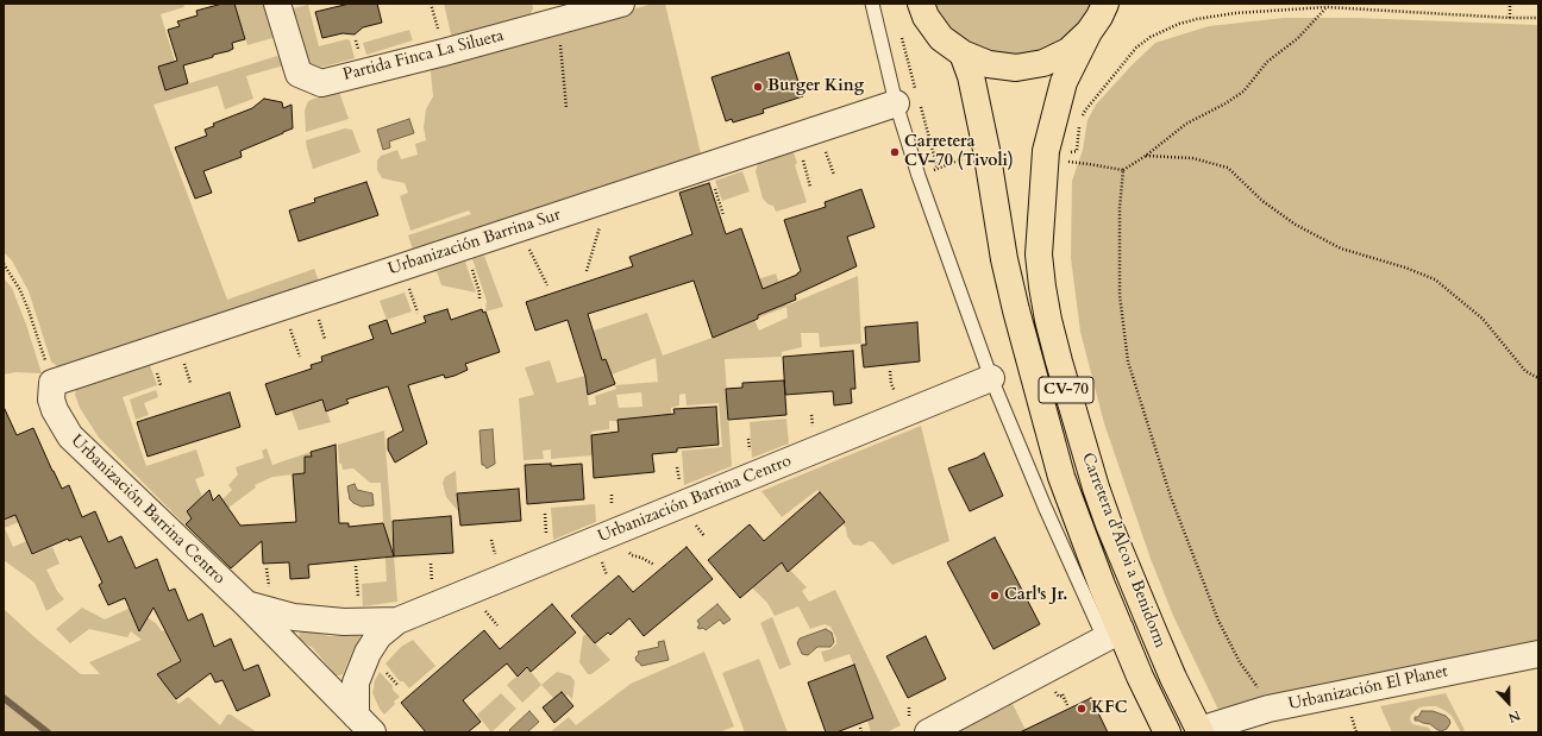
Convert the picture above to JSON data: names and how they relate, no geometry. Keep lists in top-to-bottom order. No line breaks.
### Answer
{"streets":{"main road":["CV-70","Carretera d'Alcoi a Benidorm"],"street":["Partida Finca La Silueta","Urbanización Barrina Sur","Urbanización Barrina Centro","Urbanización El Planet"]},"crossings":[["Urbanización Barrina Sur","Urbanización Barrina Centro"],["CV-70","Carretera d'Alcoi a Benidorm"],["Carretera d'Alcoi a Benidorm","Urbanización El Planet"]],"places":["Burger King","Carretera CV-70 (Tivoli)","Carl's Jr.","KFC"],"north":"bottom"}
